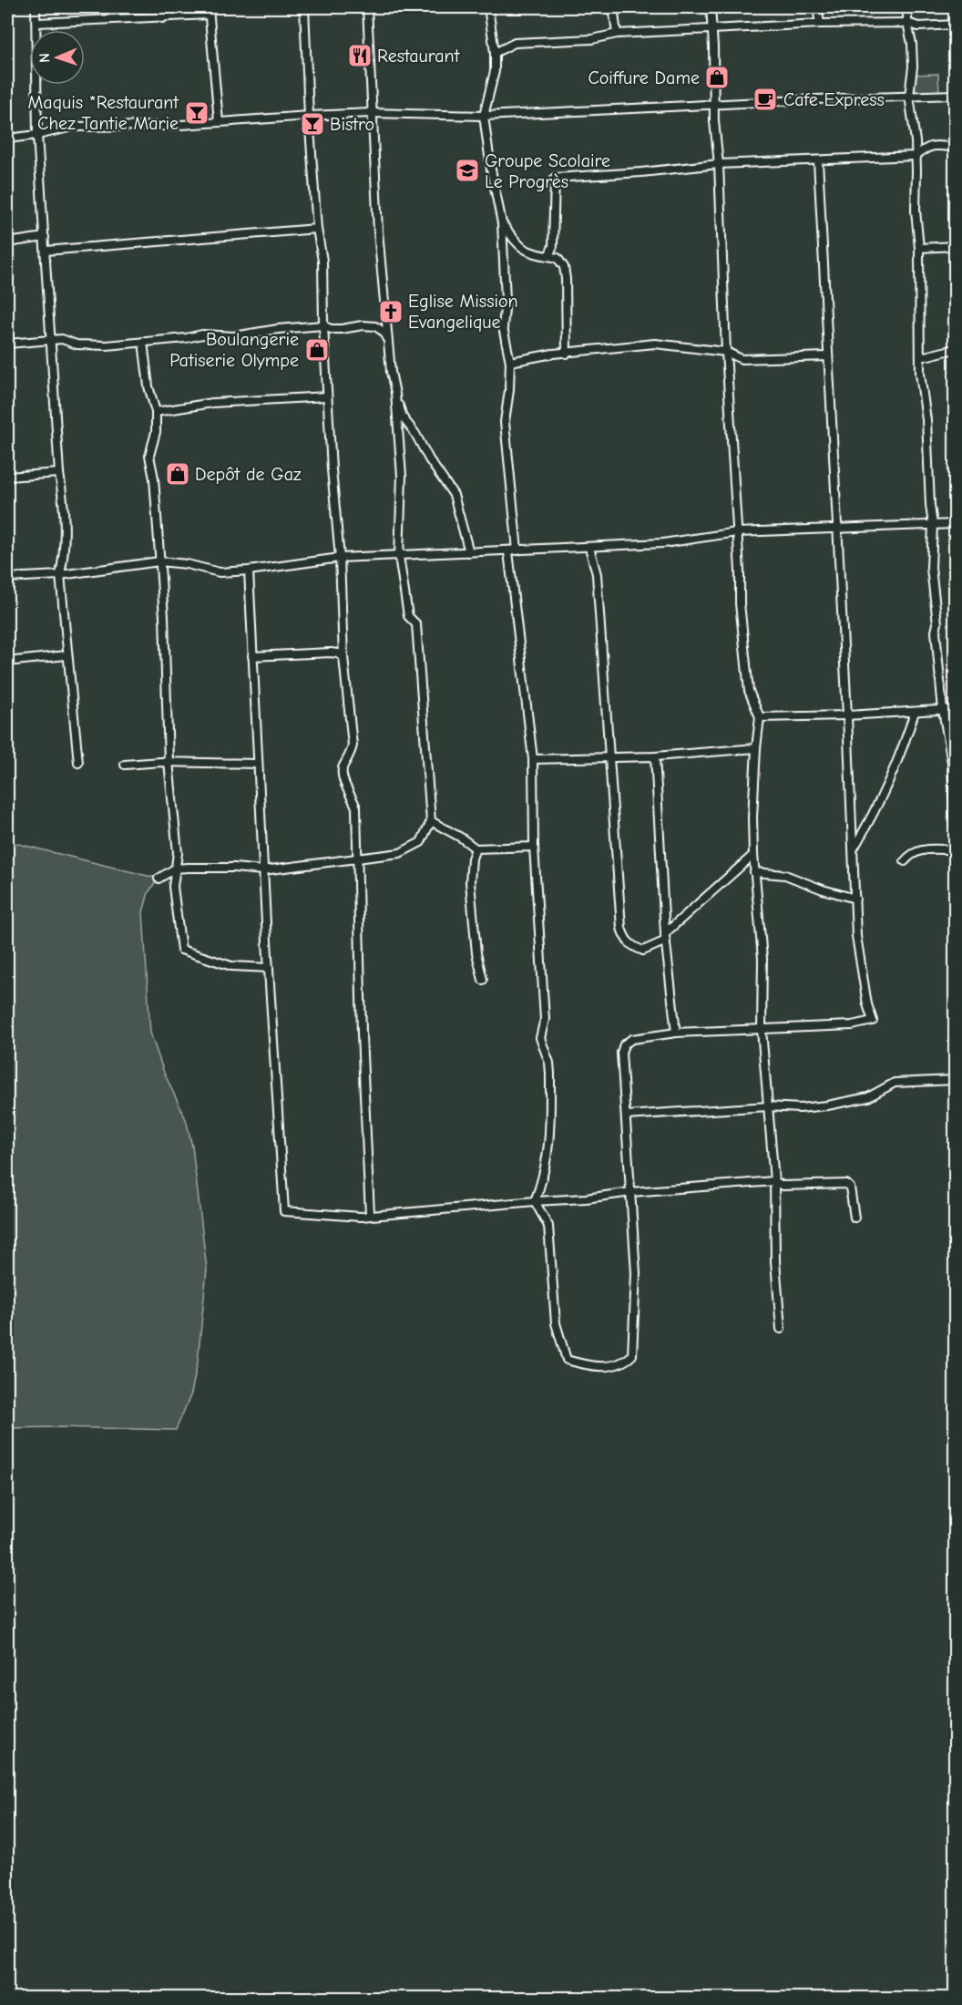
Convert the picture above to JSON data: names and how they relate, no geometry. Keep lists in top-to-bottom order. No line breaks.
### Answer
{"places":{"restaurant":["Restaurant"],"shop":["Coiffure Dame","Boulangerie Patiserie Olympe","Depôt de Gaz"],"cafe":["Cafe Express"],"bar":["Maquis *Restaurant Chez Tantie Marie","Bistro"],"school or university":["Groupe Scolaire Le Progrès"],"church":["Eglise Mission Evangelique"]},"north":"left"}
